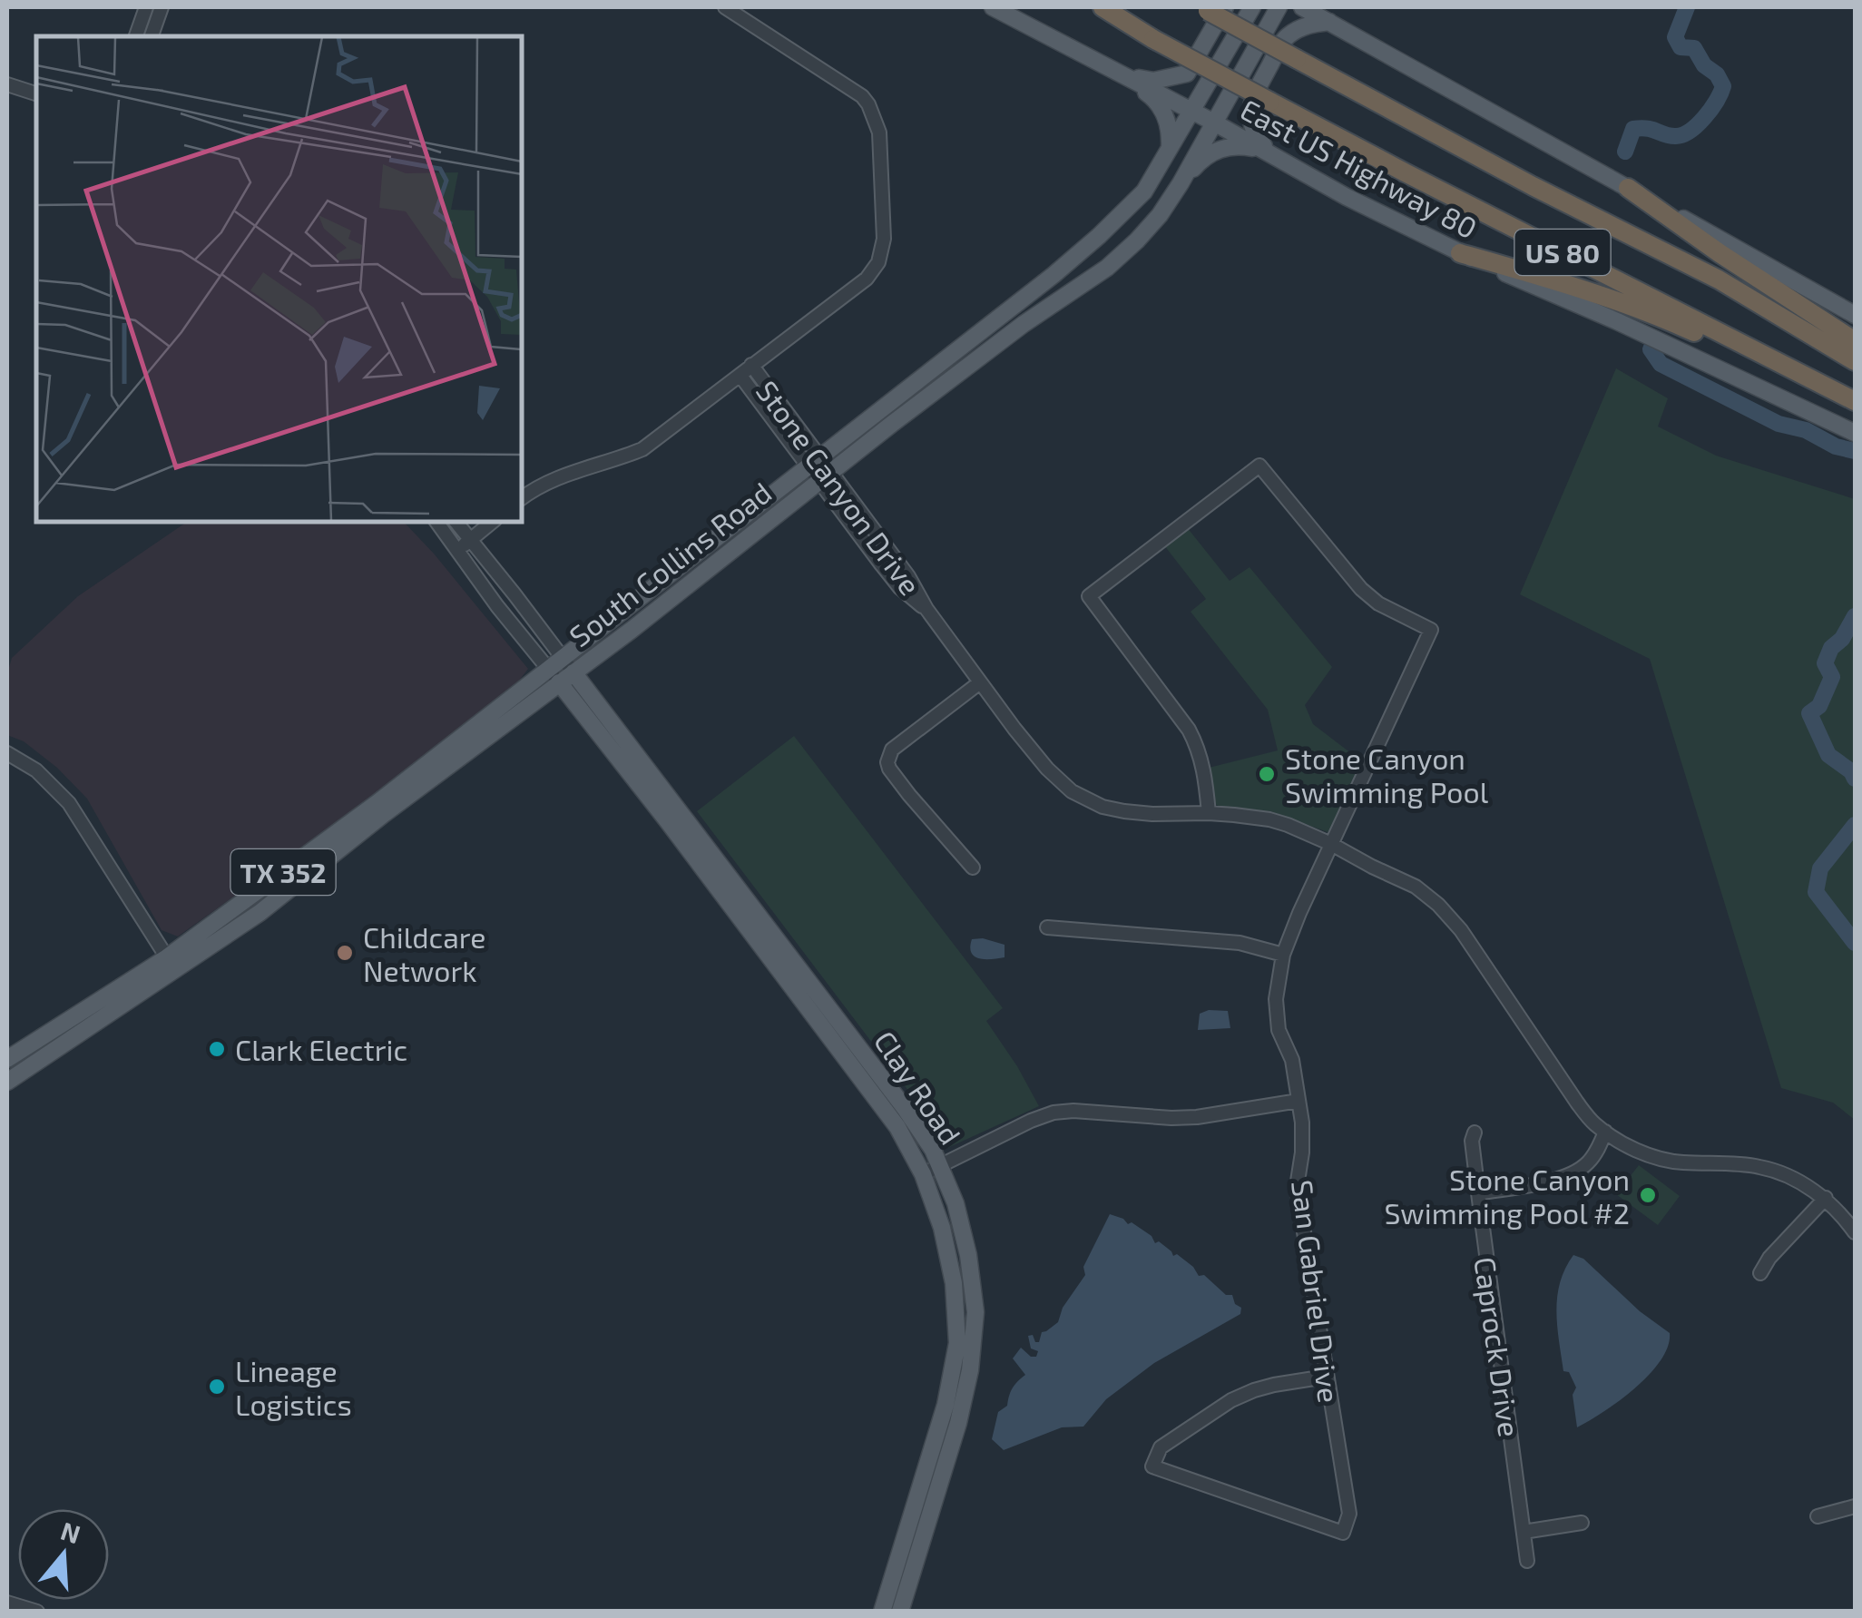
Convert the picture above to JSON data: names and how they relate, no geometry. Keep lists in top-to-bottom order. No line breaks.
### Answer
{"streets":{"highway":["US 80"],"main road":["East US Highway 80","South Collins Road","TX 352","Clay Road"],"street":["Stone Canyon Drive","San Gabriel Drive","Caprock Drive"]},"crossings":[["East US Highway 80","South Collins Road"],["Stone Canyon Drive","South Collins Road"],["Stone Canyon Drive","San Gabriel Drive"],["South Collins Road","Clay Road"]],"places":["Stone Canyon Swimming Pool","Childcare Network","Clark Electric","Stone Canyon Swimming Pool #2","Lineage Logistics"],"north":"top"}
